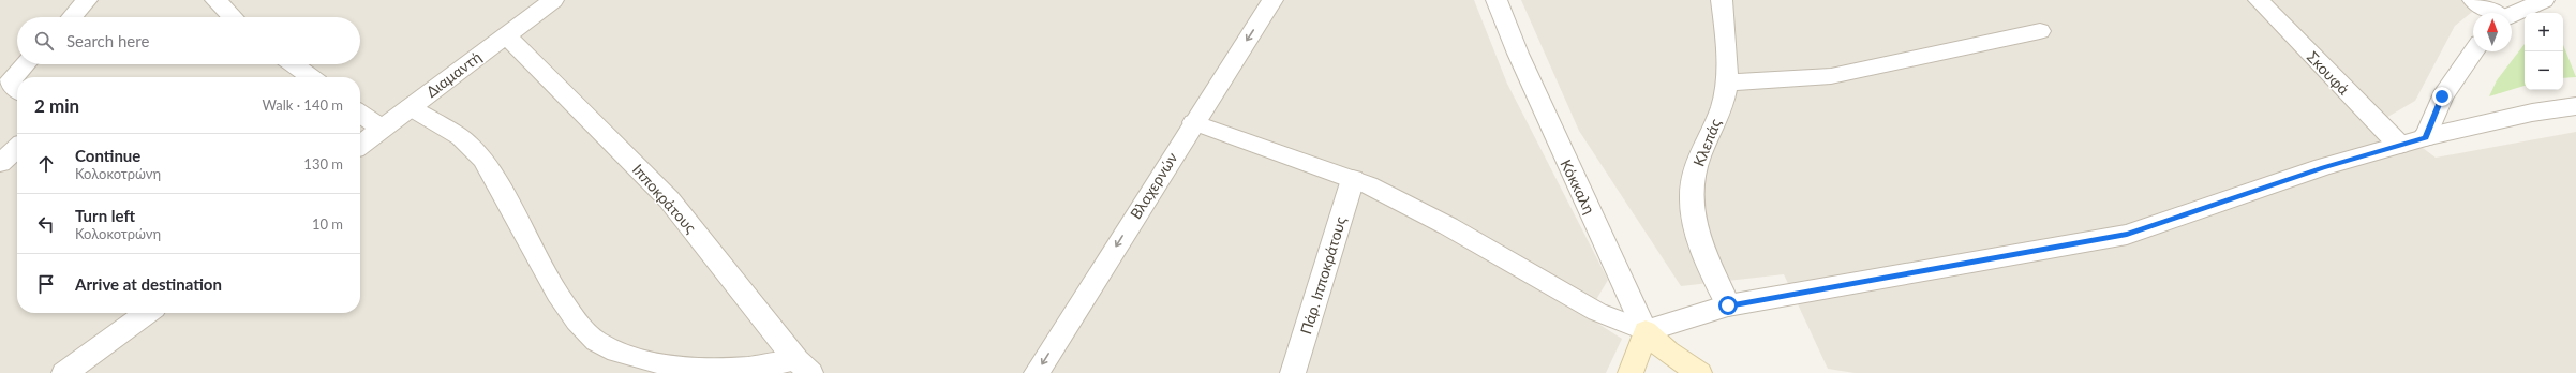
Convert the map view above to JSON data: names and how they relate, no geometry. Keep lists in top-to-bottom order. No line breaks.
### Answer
{"streets":{"street":["Σκουφά","Διαμαντή","Κλεπάς","Βλαχερνών","Κόκκαλη","Ιπποκράτους","Πάρ. Ιπποκράτους"]},"crossings":[["Διαμαντή","Ιπποκράτους"]],"one_way":["Βλαχερνών"],"north":"top","page":{"map_buttons":["+","−"],"search":"Search here","heading":["2 min","Walk · 140 m"],"list":[["Continue","Κολοκοτρώνη","130 m"],["Turn left","Κολοκοτρώνη","10 m"],"Arrive at destination"]}}
